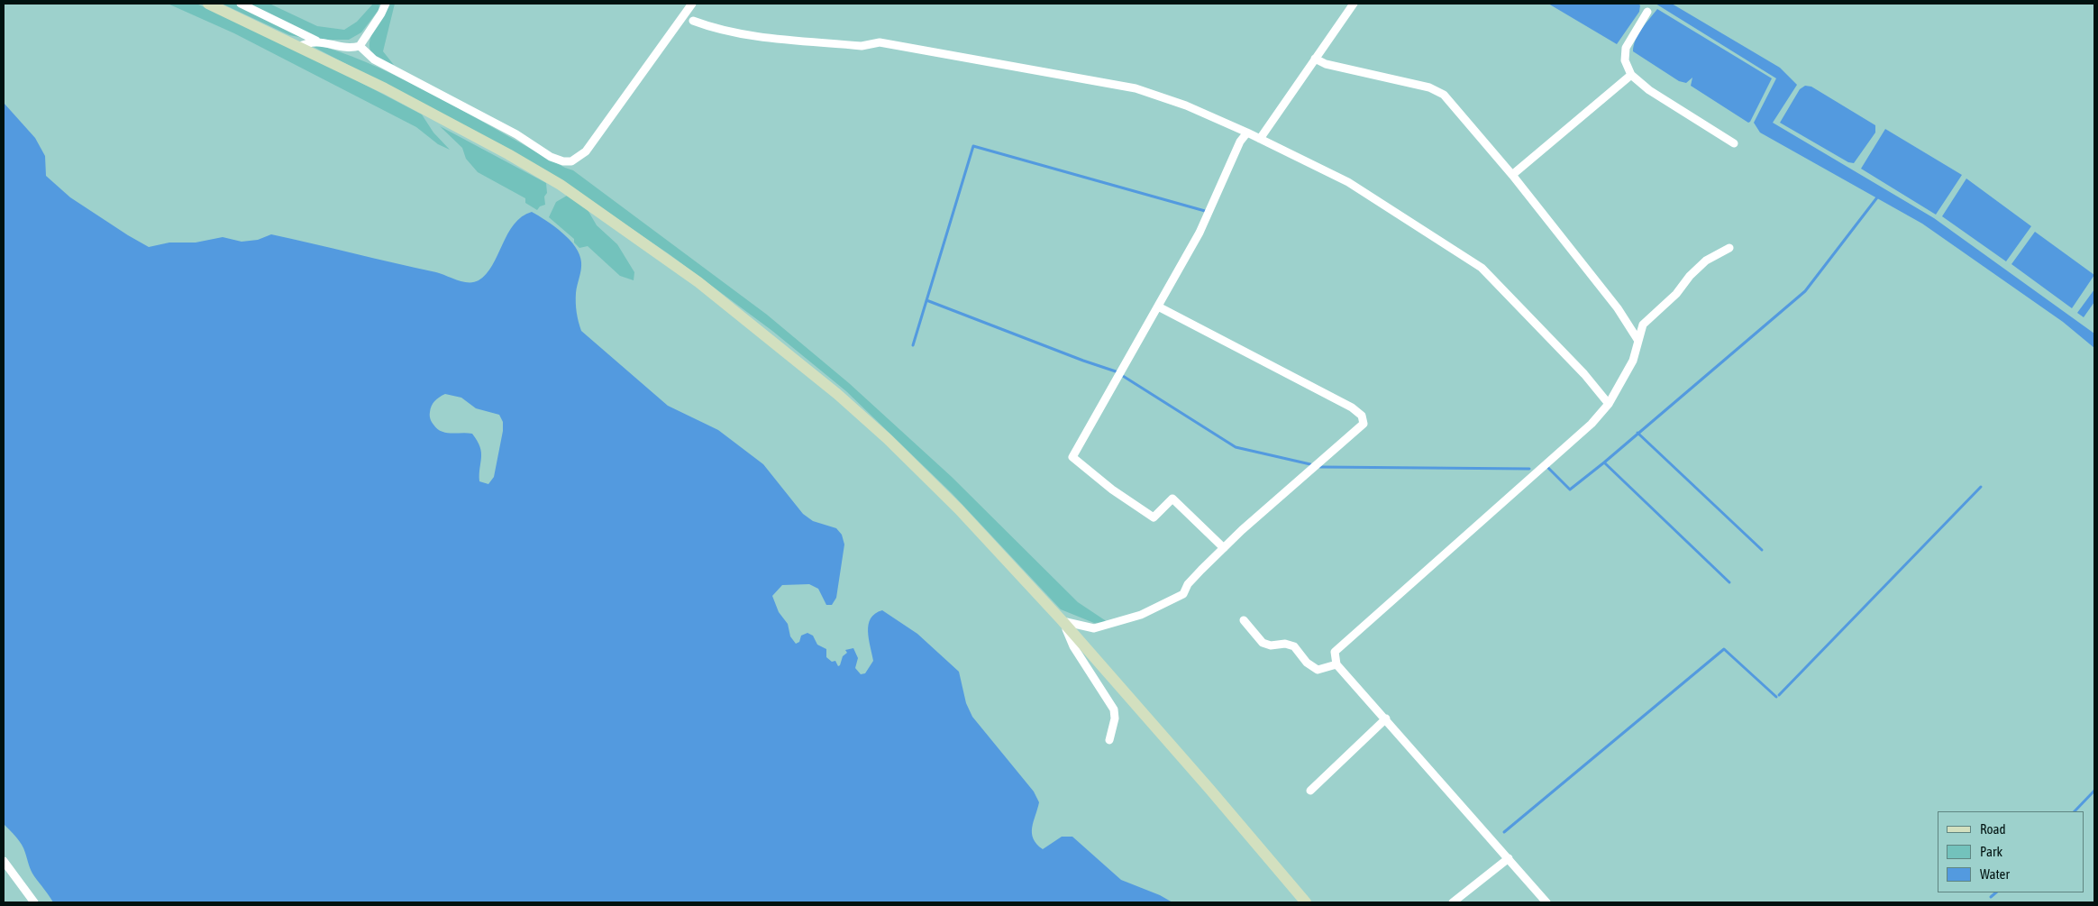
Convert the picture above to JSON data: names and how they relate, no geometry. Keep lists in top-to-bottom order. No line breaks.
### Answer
{"legend":["Road","Park","Water"]}
